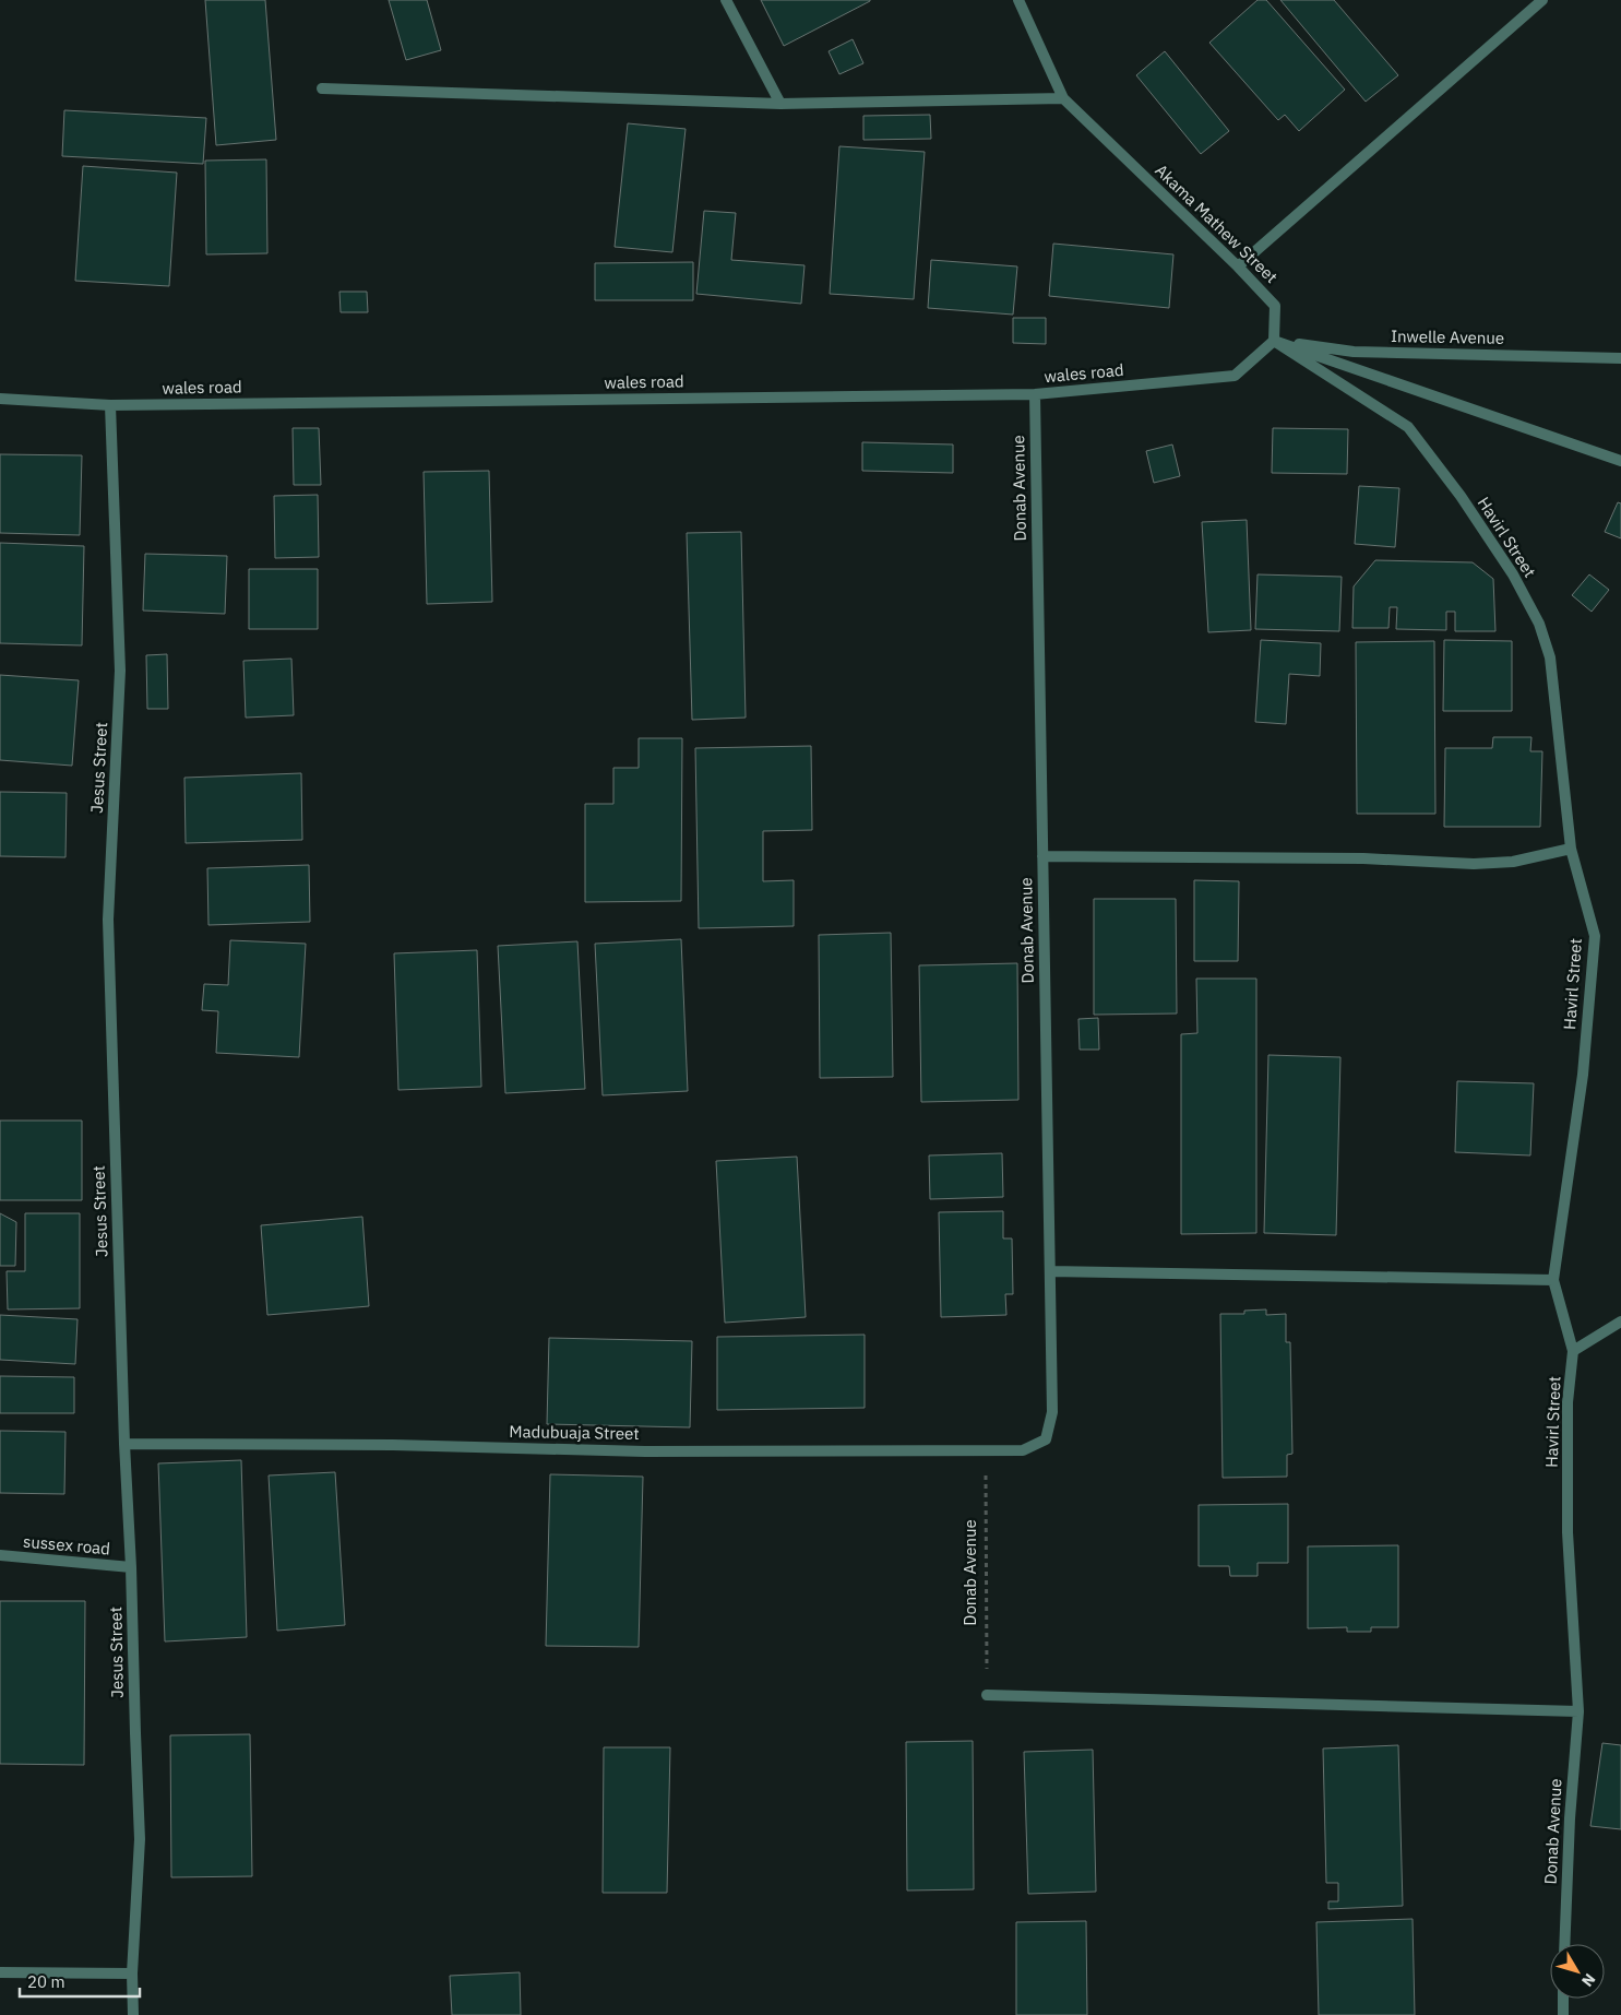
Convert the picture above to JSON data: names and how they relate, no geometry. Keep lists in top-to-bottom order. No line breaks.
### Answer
{"streets":{"street":["Akama Mathew Street","Inwelle Avenue","wales road","Donab Avenue","Havirl Street","Jesus Street","Madubuaja Street","sussex road"]},"crossings":[["Akama Mathew Street","Inwelle Avenue"],["Akama Mathew Street","wales road"],["Akama Mathew Street","Havirl Street"],["Inwelle Avenue","wales road"],["Inwelle Avenue","Havirl Street"],["wales road","Donab Avenue"],["wales road","Havirl Street"],["wales road","Jesus Street"],["Donab Avenue","Havirl Street"],["Donab Avenue","Madubuaja Street"],["Jesus Street","Madubuaja Street"],["Jesus Street","sussex road"]],"scale_bar":"20 m","north":"bottom right"}
